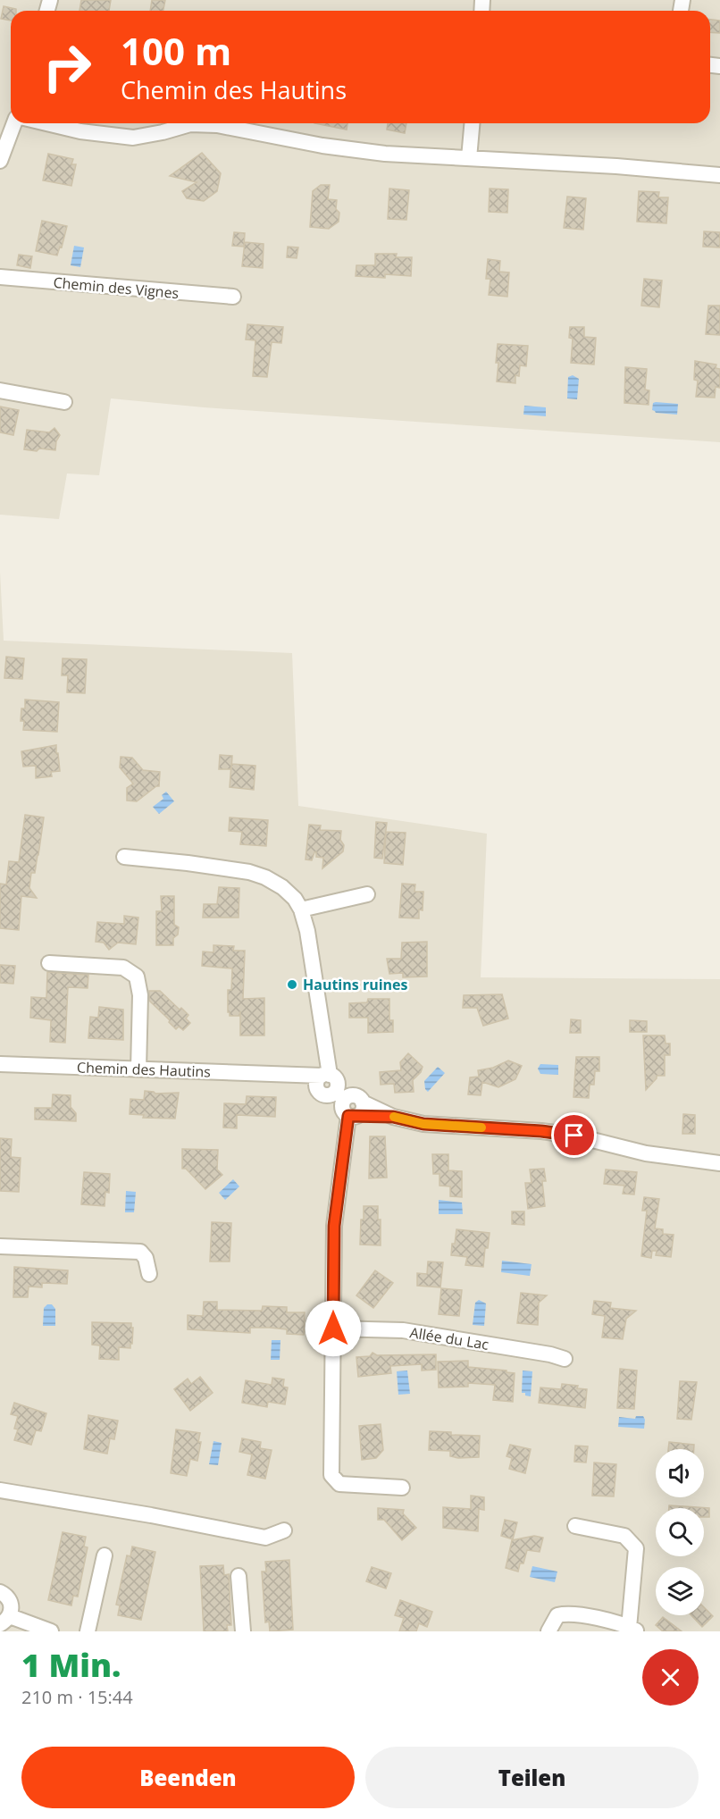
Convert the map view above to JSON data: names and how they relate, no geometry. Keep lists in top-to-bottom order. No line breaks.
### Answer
{"streets":{"street":["Chemin des Vignes","Chemin des Hautins","Allée du Lac"]},"places":["Hautins ruines"],"page":{"turn":["100 m","Chemin des Hautins"],"heading":["1 Min.","210 m · 15:44"],"buttons":["Beenden","Teilen"]}}
